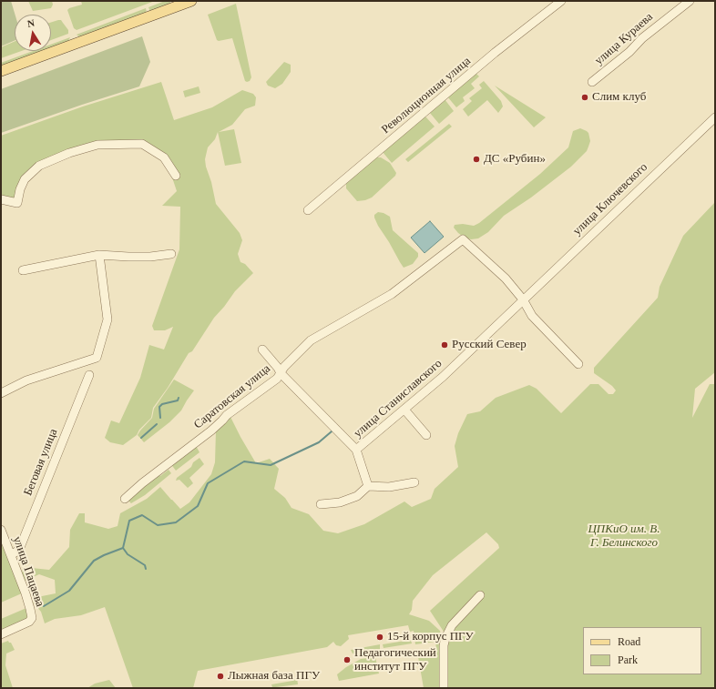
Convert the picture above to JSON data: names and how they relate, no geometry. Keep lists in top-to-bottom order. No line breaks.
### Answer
{"streets":{"street":["улица Кураева","Революционная улица","улица Ключевского","Саратовская улица","улица Станиславского","Беговая улица","улица Пацаева"]},"crossings":[["улица Ключевского","Саратовская улица"],["улица Ключевского","улица Станиславского"],["Саратовская улица","улица Станиславского"],["Беговая улица","улица Пацаева"]],"parks":["ЦПКиО им. В. Г. Белинского"],"places":["Слим клуб","ДС «Рубин»","Русский Север","15-й корпус ПГУ","Педагогический институт ПГУ","Лыжная база ПГУ"],"legend":["Road","Park"],"north":"top"}
